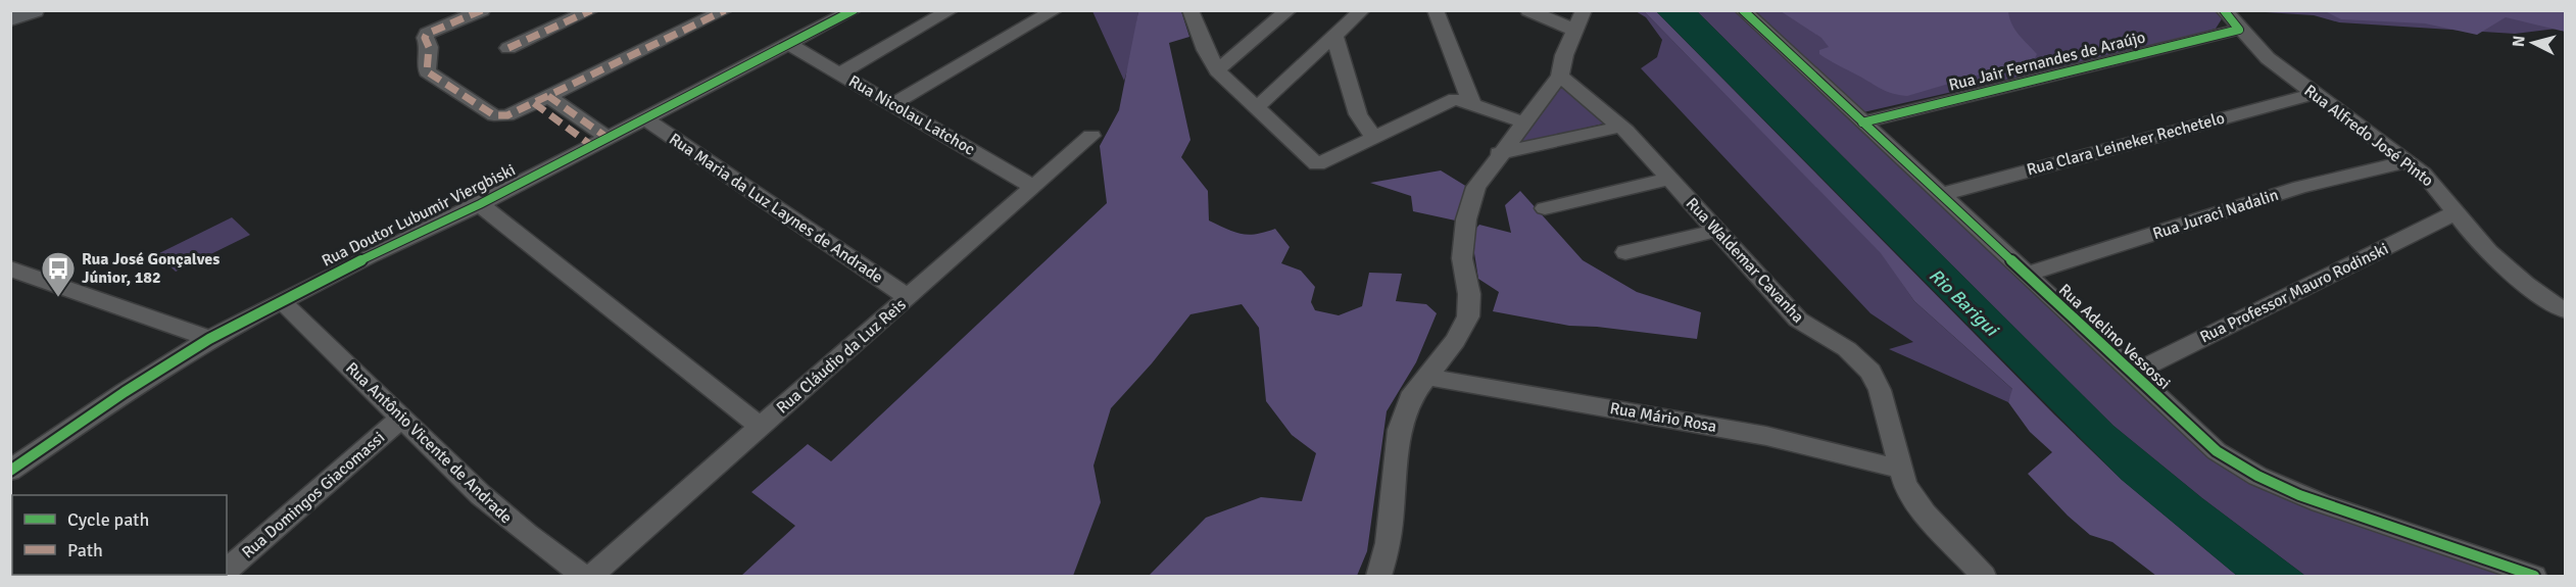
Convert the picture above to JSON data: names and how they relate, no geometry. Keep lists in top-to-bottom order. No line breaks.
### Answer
{"streets":{"street":["Rua Jair Fernandes de Araújo","Rua Nicolau Latchoc","Rua Alfredo José Pinto","Rua Clara Leineker Rechetelo","Rua Maria da Luz Laynes de Andrade","Rua Juraci Nadalin","Rua Doutor Lubumir Viergbiski","Rua Waldemar Cavanha","Rua Professor Mauro Rodinski","Rua Adelino Vessossi","Rua Cláudio da Luz Reis","Rua Mário Rosa","Rua Antônio Vicente de Andrade","Rua Domingos Giacomassi"]},"crossings":[["Rua Jair Fernandes de Araújo","Rua Alfredo José Pinto"],["Rua Jair Fernandes de Araújo","Rua Adelino Vessossi"],["Rua Nicolau Latchoc","Rua Doutor Lubumir Viergbiski"],["Rua Nicolau Latchoc","Rua Cláudio da Luz Reis"],["Rua Alfredo José Pinto","Rua Clara Leineker Rechetelo"],["Rua Alfredo José Pinto","Rua Juraci Nadalin"],["Rua Alfredo José Pinto","Rua Professor Mauro Rodinski"],["Rua Clara Leineker Rechetelo","Rua Adelino Vessossi"],["Rua Maria da Luz Laynes de Andrade","Rua Doutor Lubumir Viergbiski"],["Rua Maria da Luz Laynes de Andrade","Rua Cláudio da Luz Reis"],["Rua Juraci Nadalin","Rua Adelino Vessossi"],["Rua Doutor Lubumir Viergbiski","Rua Antônio Vicente de Andrade"],["Rua Waldemar Cavanha","Rua Mário Rosa"],["Rua Professor Mauro Rodinski","Rua Adelino Vessossi"],["Rua Antônio Vicente de Andrade","Rua Domingos Giacomassi"]],"water":["Rio Barigui"],"places":{"bus stop":["Rua José Gonçalves Júnior, 182"]},"legend":["Cycle path","Path"],"north":"left"}
